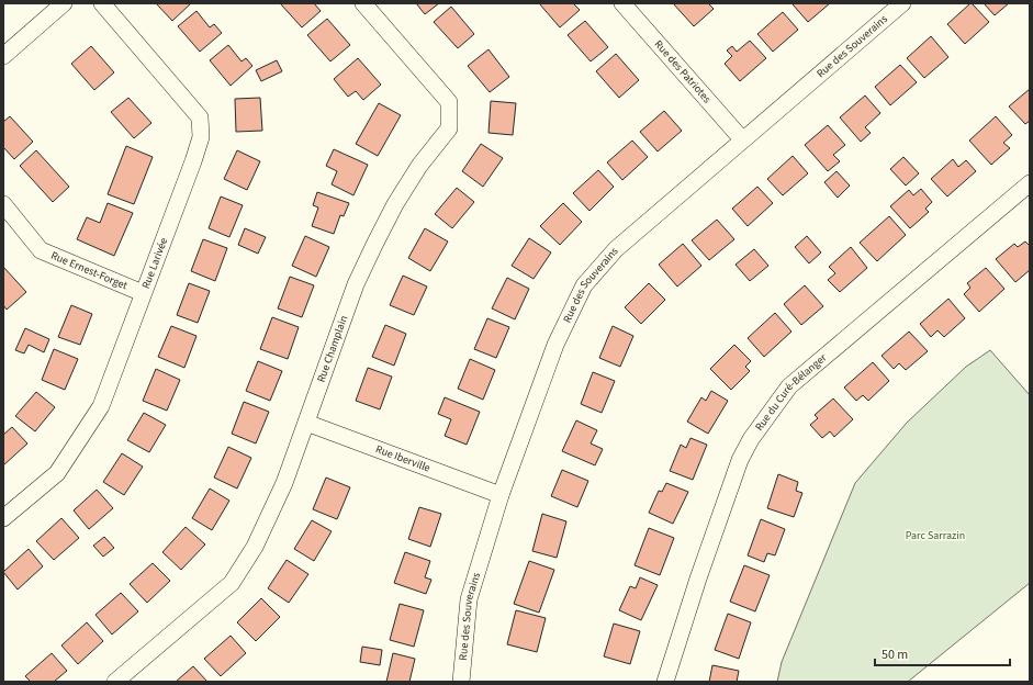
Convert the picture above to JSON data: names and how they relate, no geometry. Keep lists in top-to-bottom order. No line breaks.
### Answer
{"streets":{"street":["Rue des Souverains","Rue des Patriotes","Rue Larivée","Rue Ernest-Forget","Rue Champlain","Rue du Curé-Bélanger","Rue Iberville"]},"crossings":[["Rue des Souverains","Rue des Patriotes"],["Rue des Souverains","Rue Iberville"],["Rue Larivée","Rue Ernest-Forget"],["Rue Champlain","Rue Iberville"]],"parks":["Parc Sarrazin"],"scale_bar":"50 m"}
